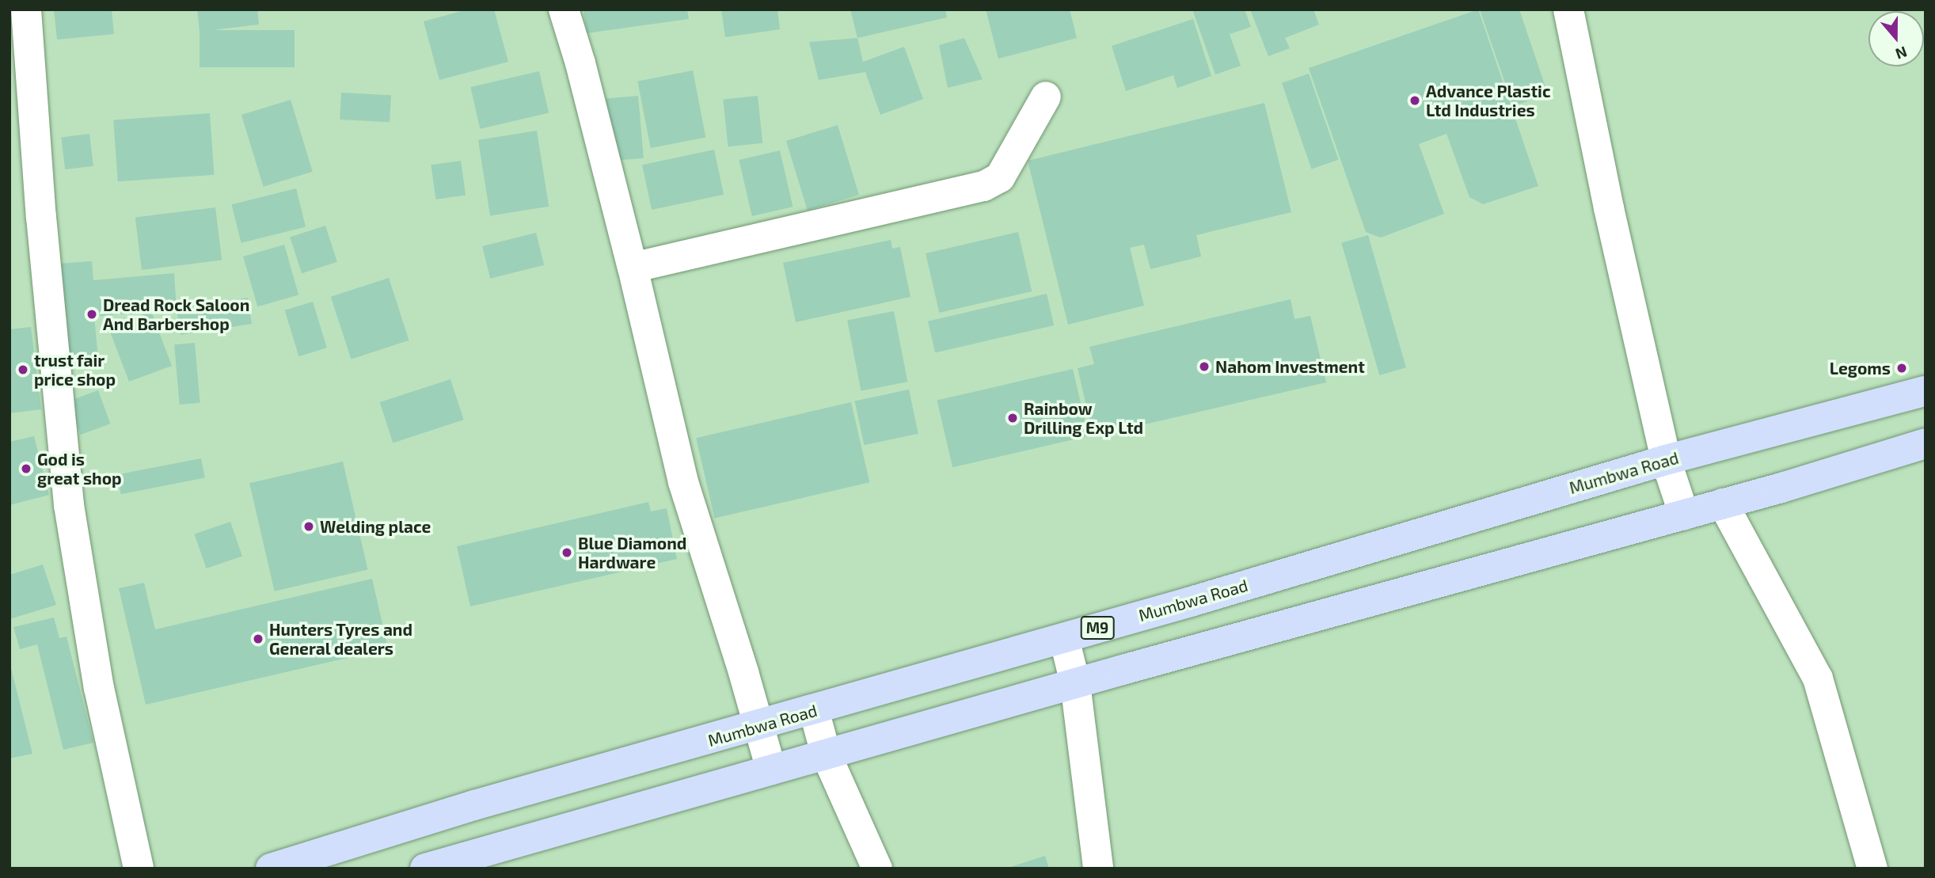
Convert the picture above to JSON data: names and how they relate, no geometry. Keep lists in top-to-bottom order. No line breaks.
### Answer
{"streets":{"main road":["Mumbwa Road","M9"]},"places":["Advance Plastic Ltd Industries","Dread Rock Saloon And Barbershop","Nahom Investment","Legoms","trust fair price shop","Rainbow Drilling Exp Ltd","God is great shop","Welding place","Blue Diamond Hardware","Hunters Tyres and General dealers"],"north":"bottom"}
